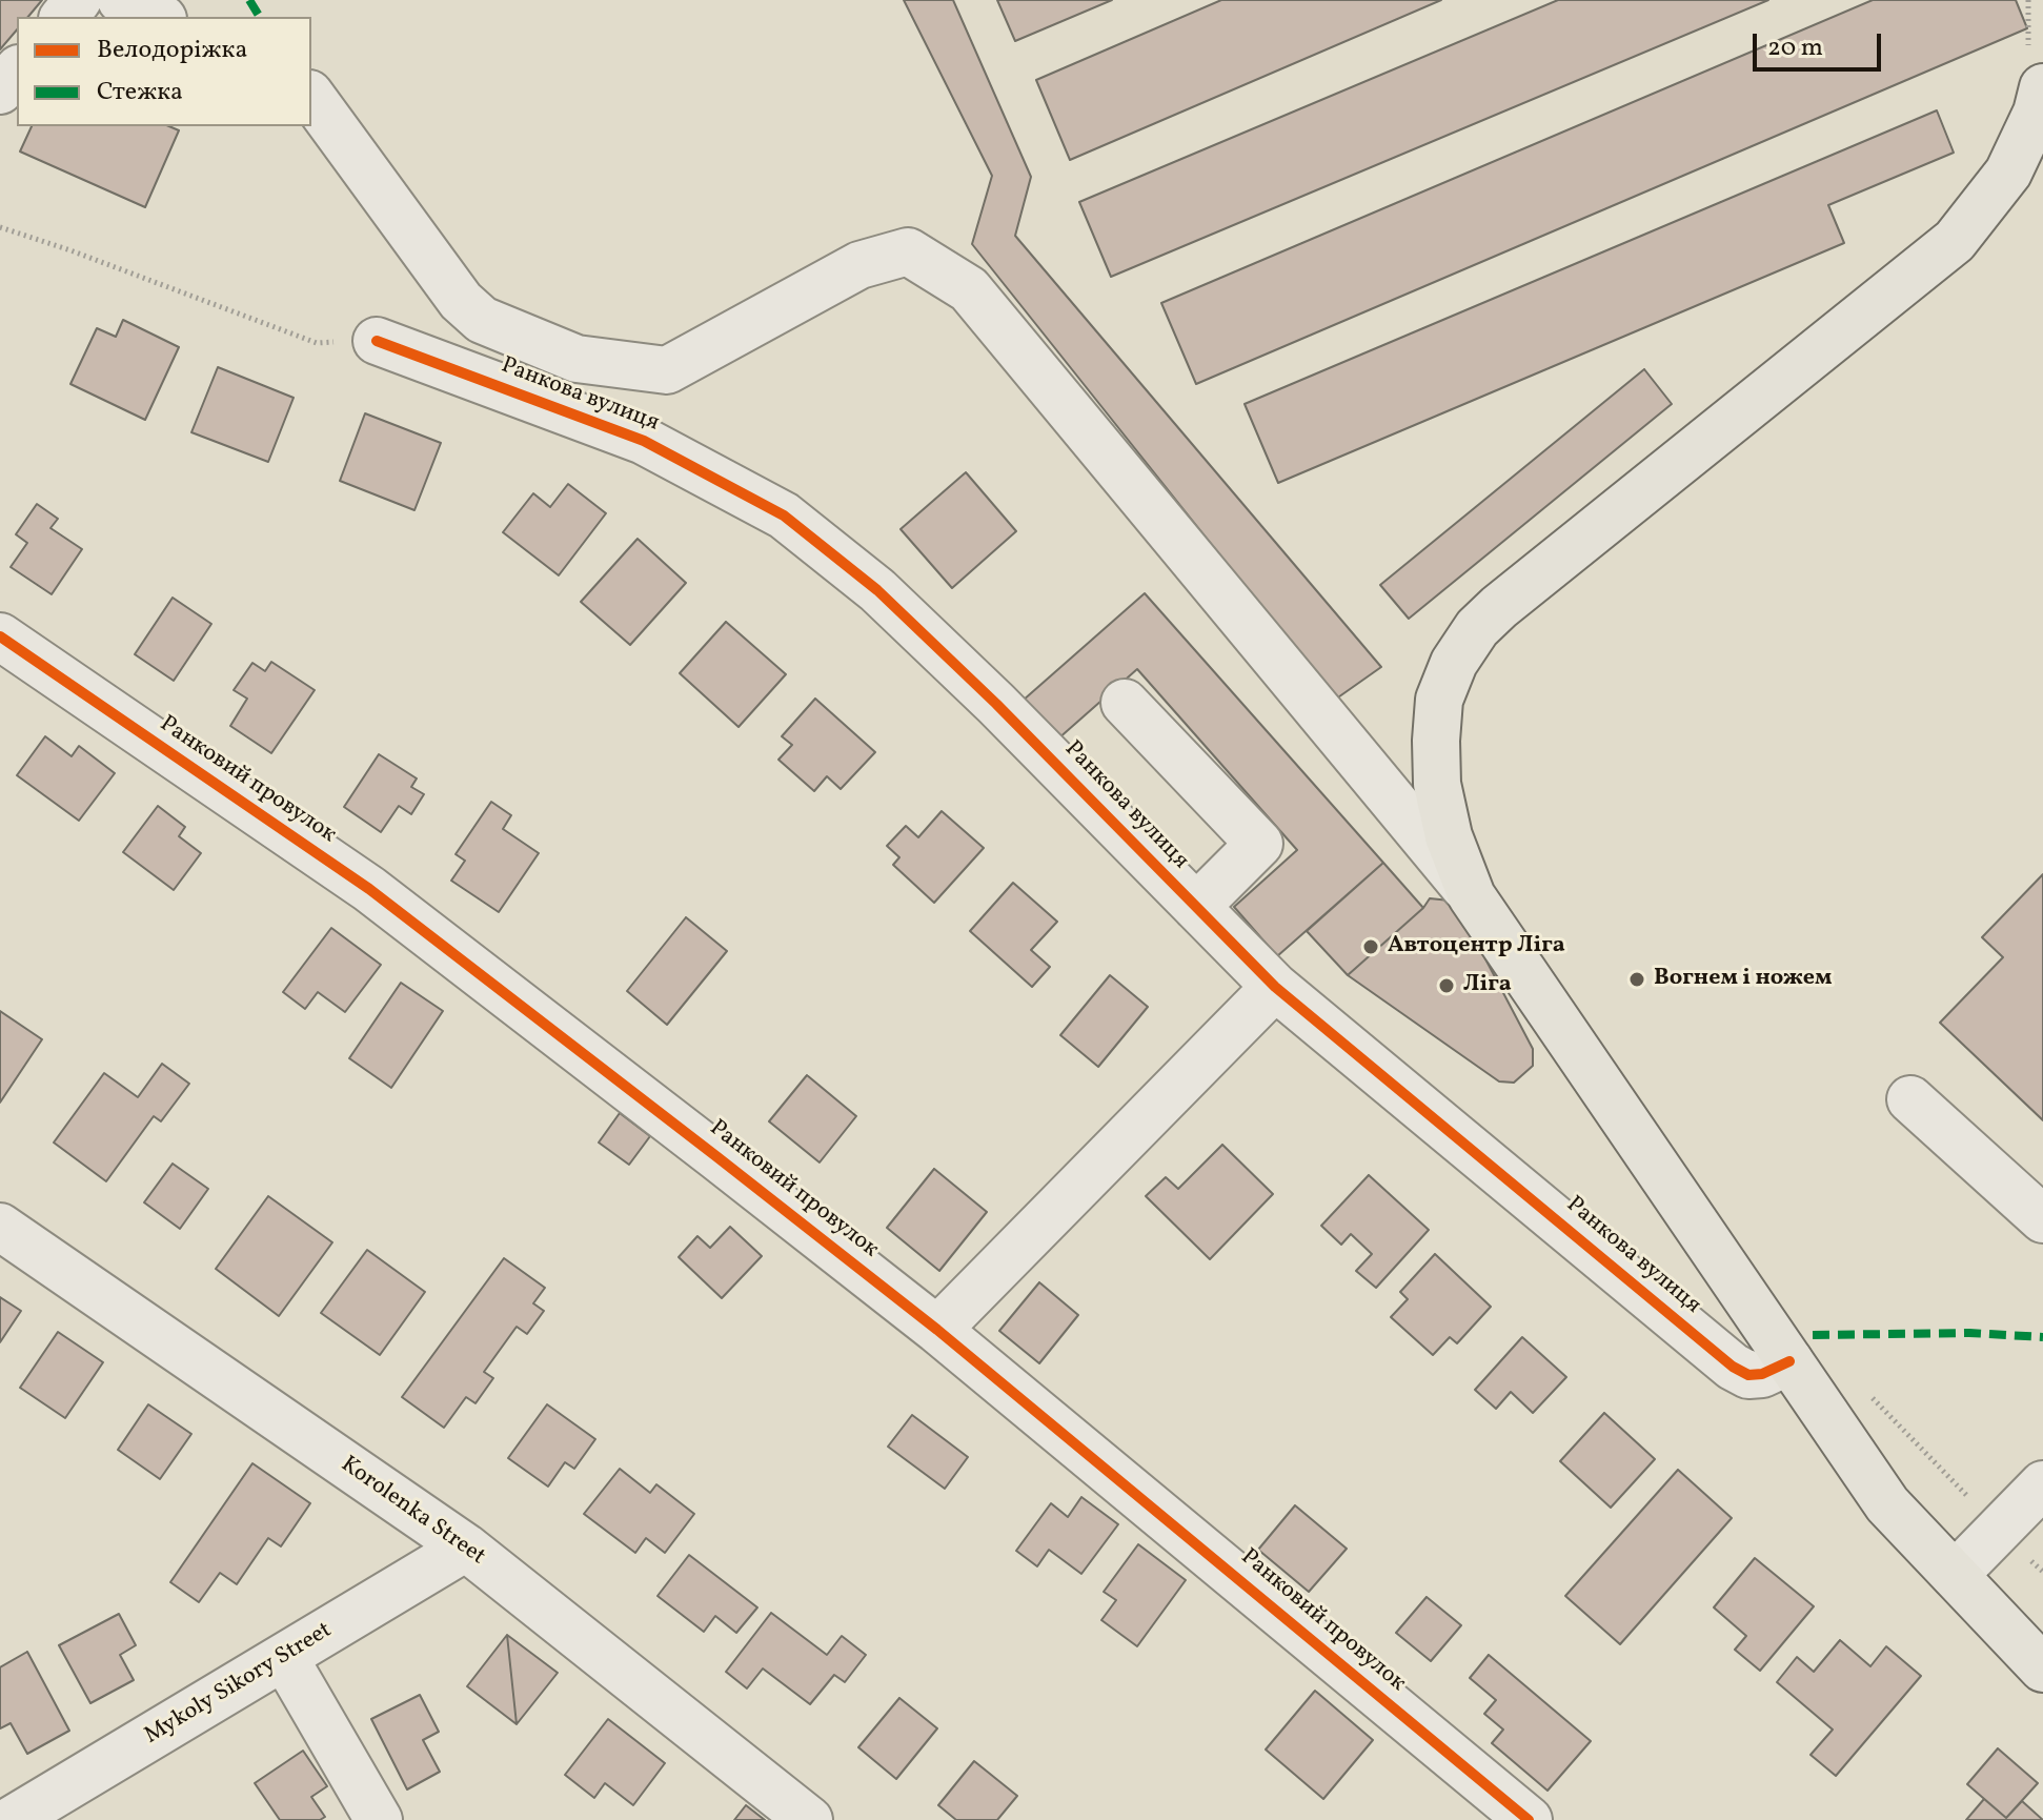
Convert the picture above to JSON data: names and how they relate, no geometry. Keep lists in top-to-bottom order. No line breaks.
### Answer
{"streets":{"street":["Ранкова вулиця","Ранковий провулок","Korolenka Street","Mykoly Sikory Street"]},"crossings":[["Korolenka Street","Mykoly Sikory Street"]],"places":["Автоцентр Ліга","Вогнем і ножем","Ліга"],"legend":["Велодоріжка","Стежка"],"scale_bar":"20 m"}
